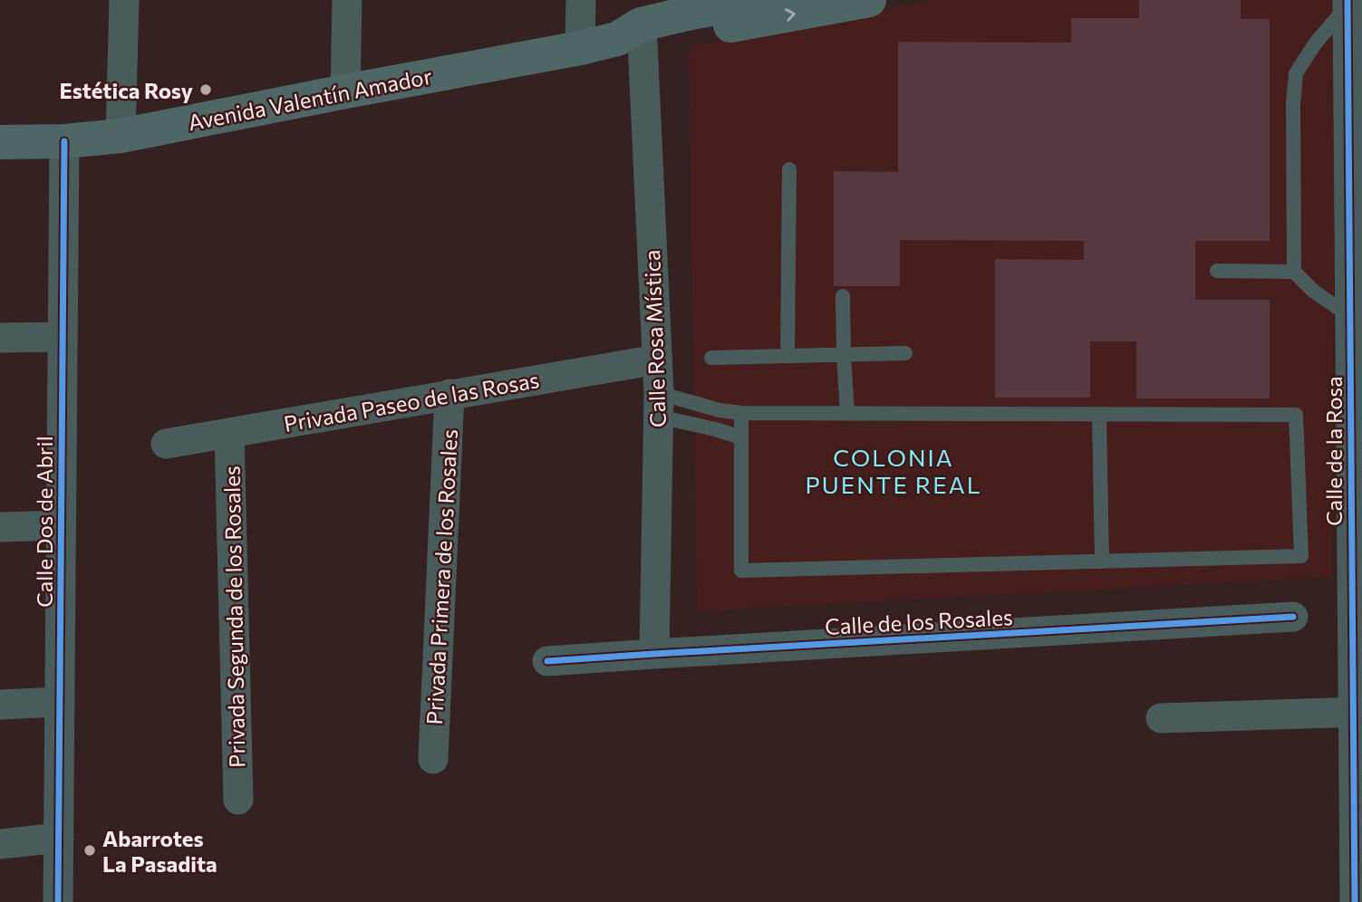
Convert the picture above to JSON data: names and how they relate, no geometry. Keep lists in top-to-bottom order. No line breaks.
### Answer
{"streets":{"main road":["Avenida Valentín Amador"],"street":["Calle Rosa Mística","Privada Paseo de las Rosas","Calle de la Rosa","Calle Dos de Abril","Privada Primera de los Rosales","Privada Segunda de los Rosales","Calle de los Rosales"]},"crossings":[["Avenida Valentín Amador","Calle Rosa Mística"],["Avenida Valentín Amador","Calle Dos de Abril"],["Calle Rosa Mística","Privada Paseo de las Rosas"],["Calle Rosa Mística","Calle de los Rosales"],["Privada Paseo de las Rosas","Privada Primera de los Rosales"],["Privada Paseo de las Rosas","Privada Segunda de los Rosales"]],"districts":["COLONIA PUENTE REAL"],"places":["Estética Rosy","Abarrotes La Pasadita"]}
